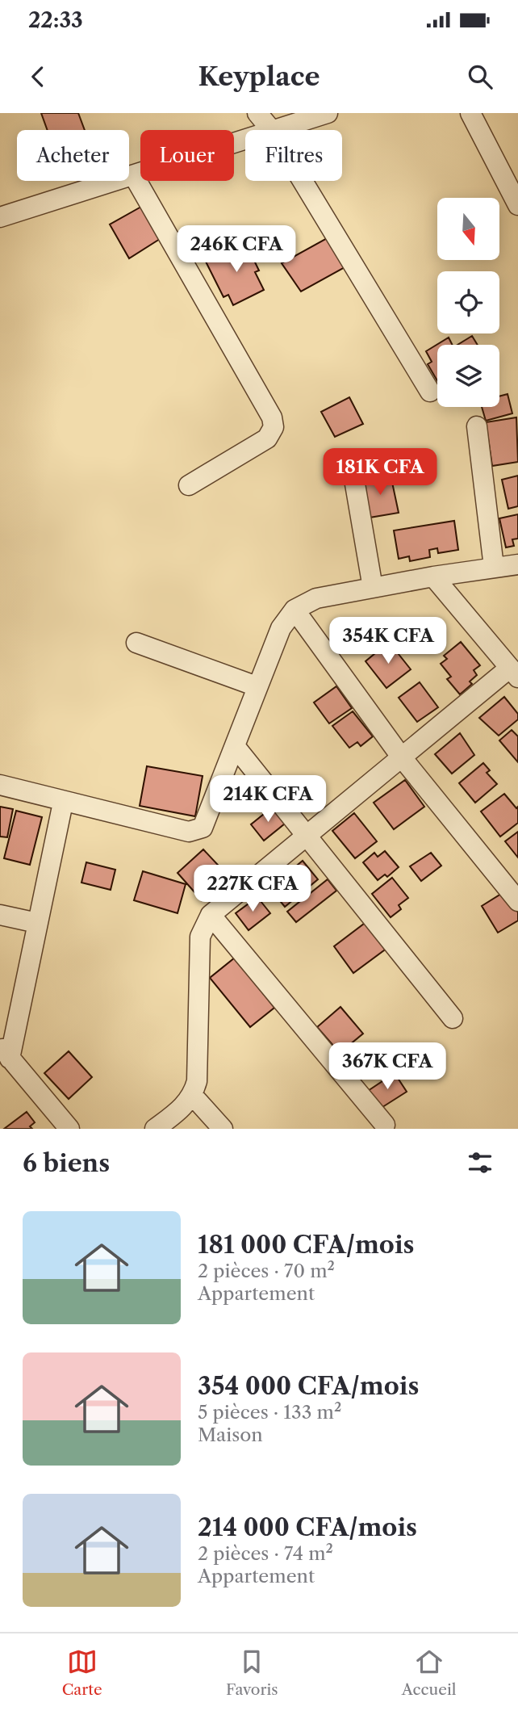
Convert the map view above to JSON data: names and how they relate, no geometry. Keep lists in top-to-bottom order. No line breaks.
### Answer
{"north":"bottom","page":{"status":"22:33","header":"Keyplace","chip":["Acheter","Louer","Filtres"],"price":["246K CFA","181K CFA","354K CFA","214K CFA","227K CFA","367K CFA"],"heading":"6 biens","list":[{"name":"181 000 CFA/mois","note":"2 pièces · 70 m² · Appartement"},{"name":"354 000 CFA/mois","note":"5 pièces · 133 m² · Maison"},{"name":"214 000 CFA/mois","note":"2 pièces · 74 m² · Appartement"}],"tabs":["Carte","Favoris","Accueil"]}}
